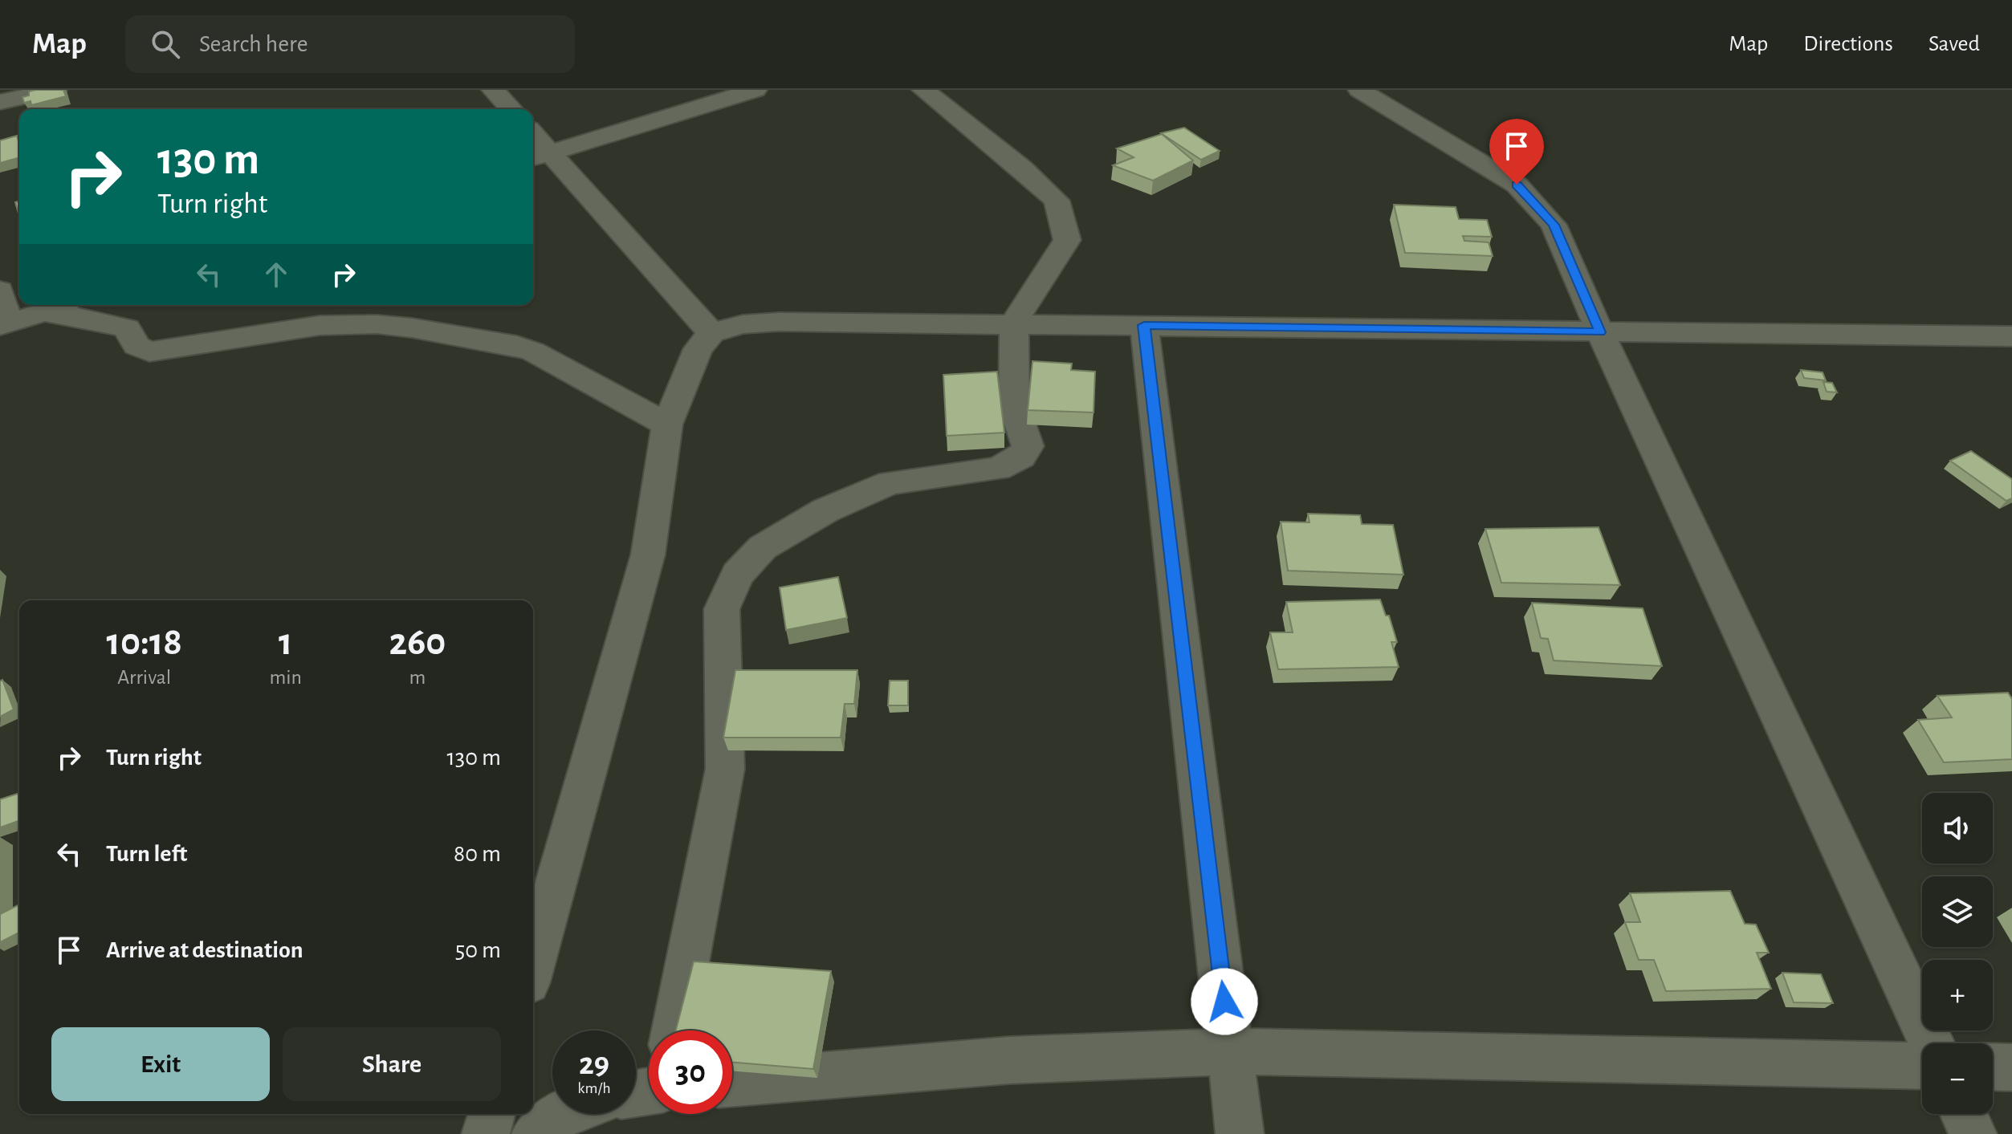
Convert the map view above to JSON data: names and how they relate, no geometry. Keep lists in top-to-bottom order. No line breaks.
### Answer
{"page":{"header":"Map","search":"Search here","nav":["Map","Directions","Saved"],"turn":["130 m","Turn right"],"eta":["10:18","Arrival","1","min","260","m"],"list":[{"name":"Turn right","value":"130 m"},{"name":"Turn left","value":"80 m"},{"name":"Arrive at destination","value":"50 m"}],"map_buttons":["+","−"],"buttons":["Exit","Share"],"speed":"29 km/h","limit":"30"}}
